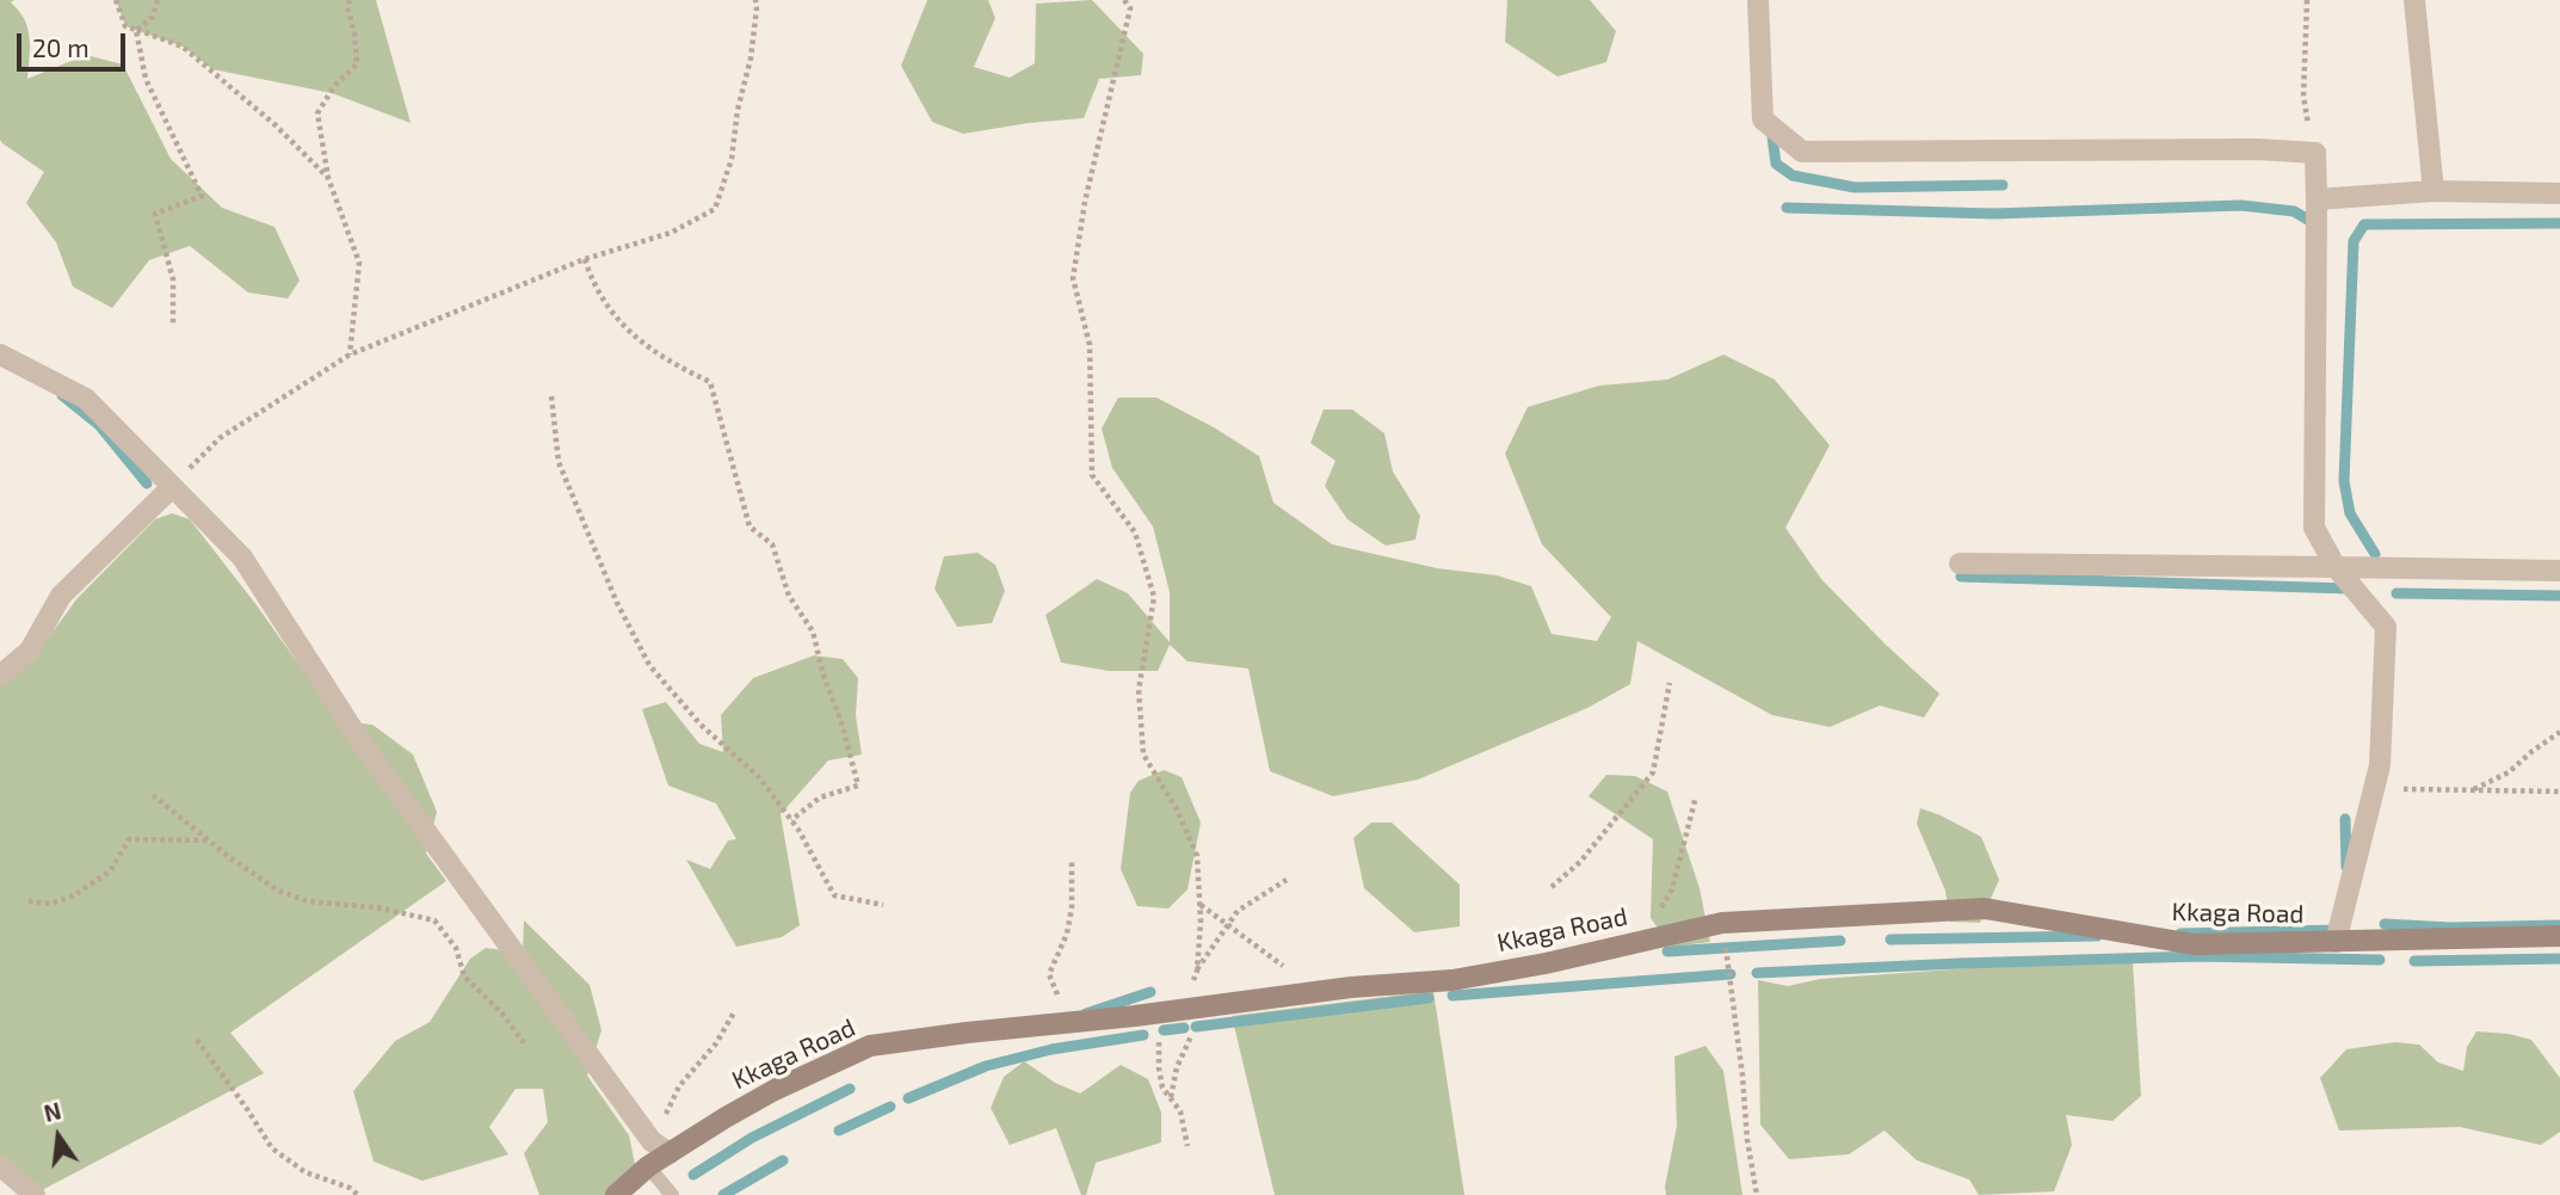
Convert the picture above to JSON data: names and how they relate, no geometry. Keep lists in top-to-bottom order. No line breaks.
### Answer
{"streets":{"street":["Kkaga Road"]},"scale_bar":"20 m","north":"top"}
